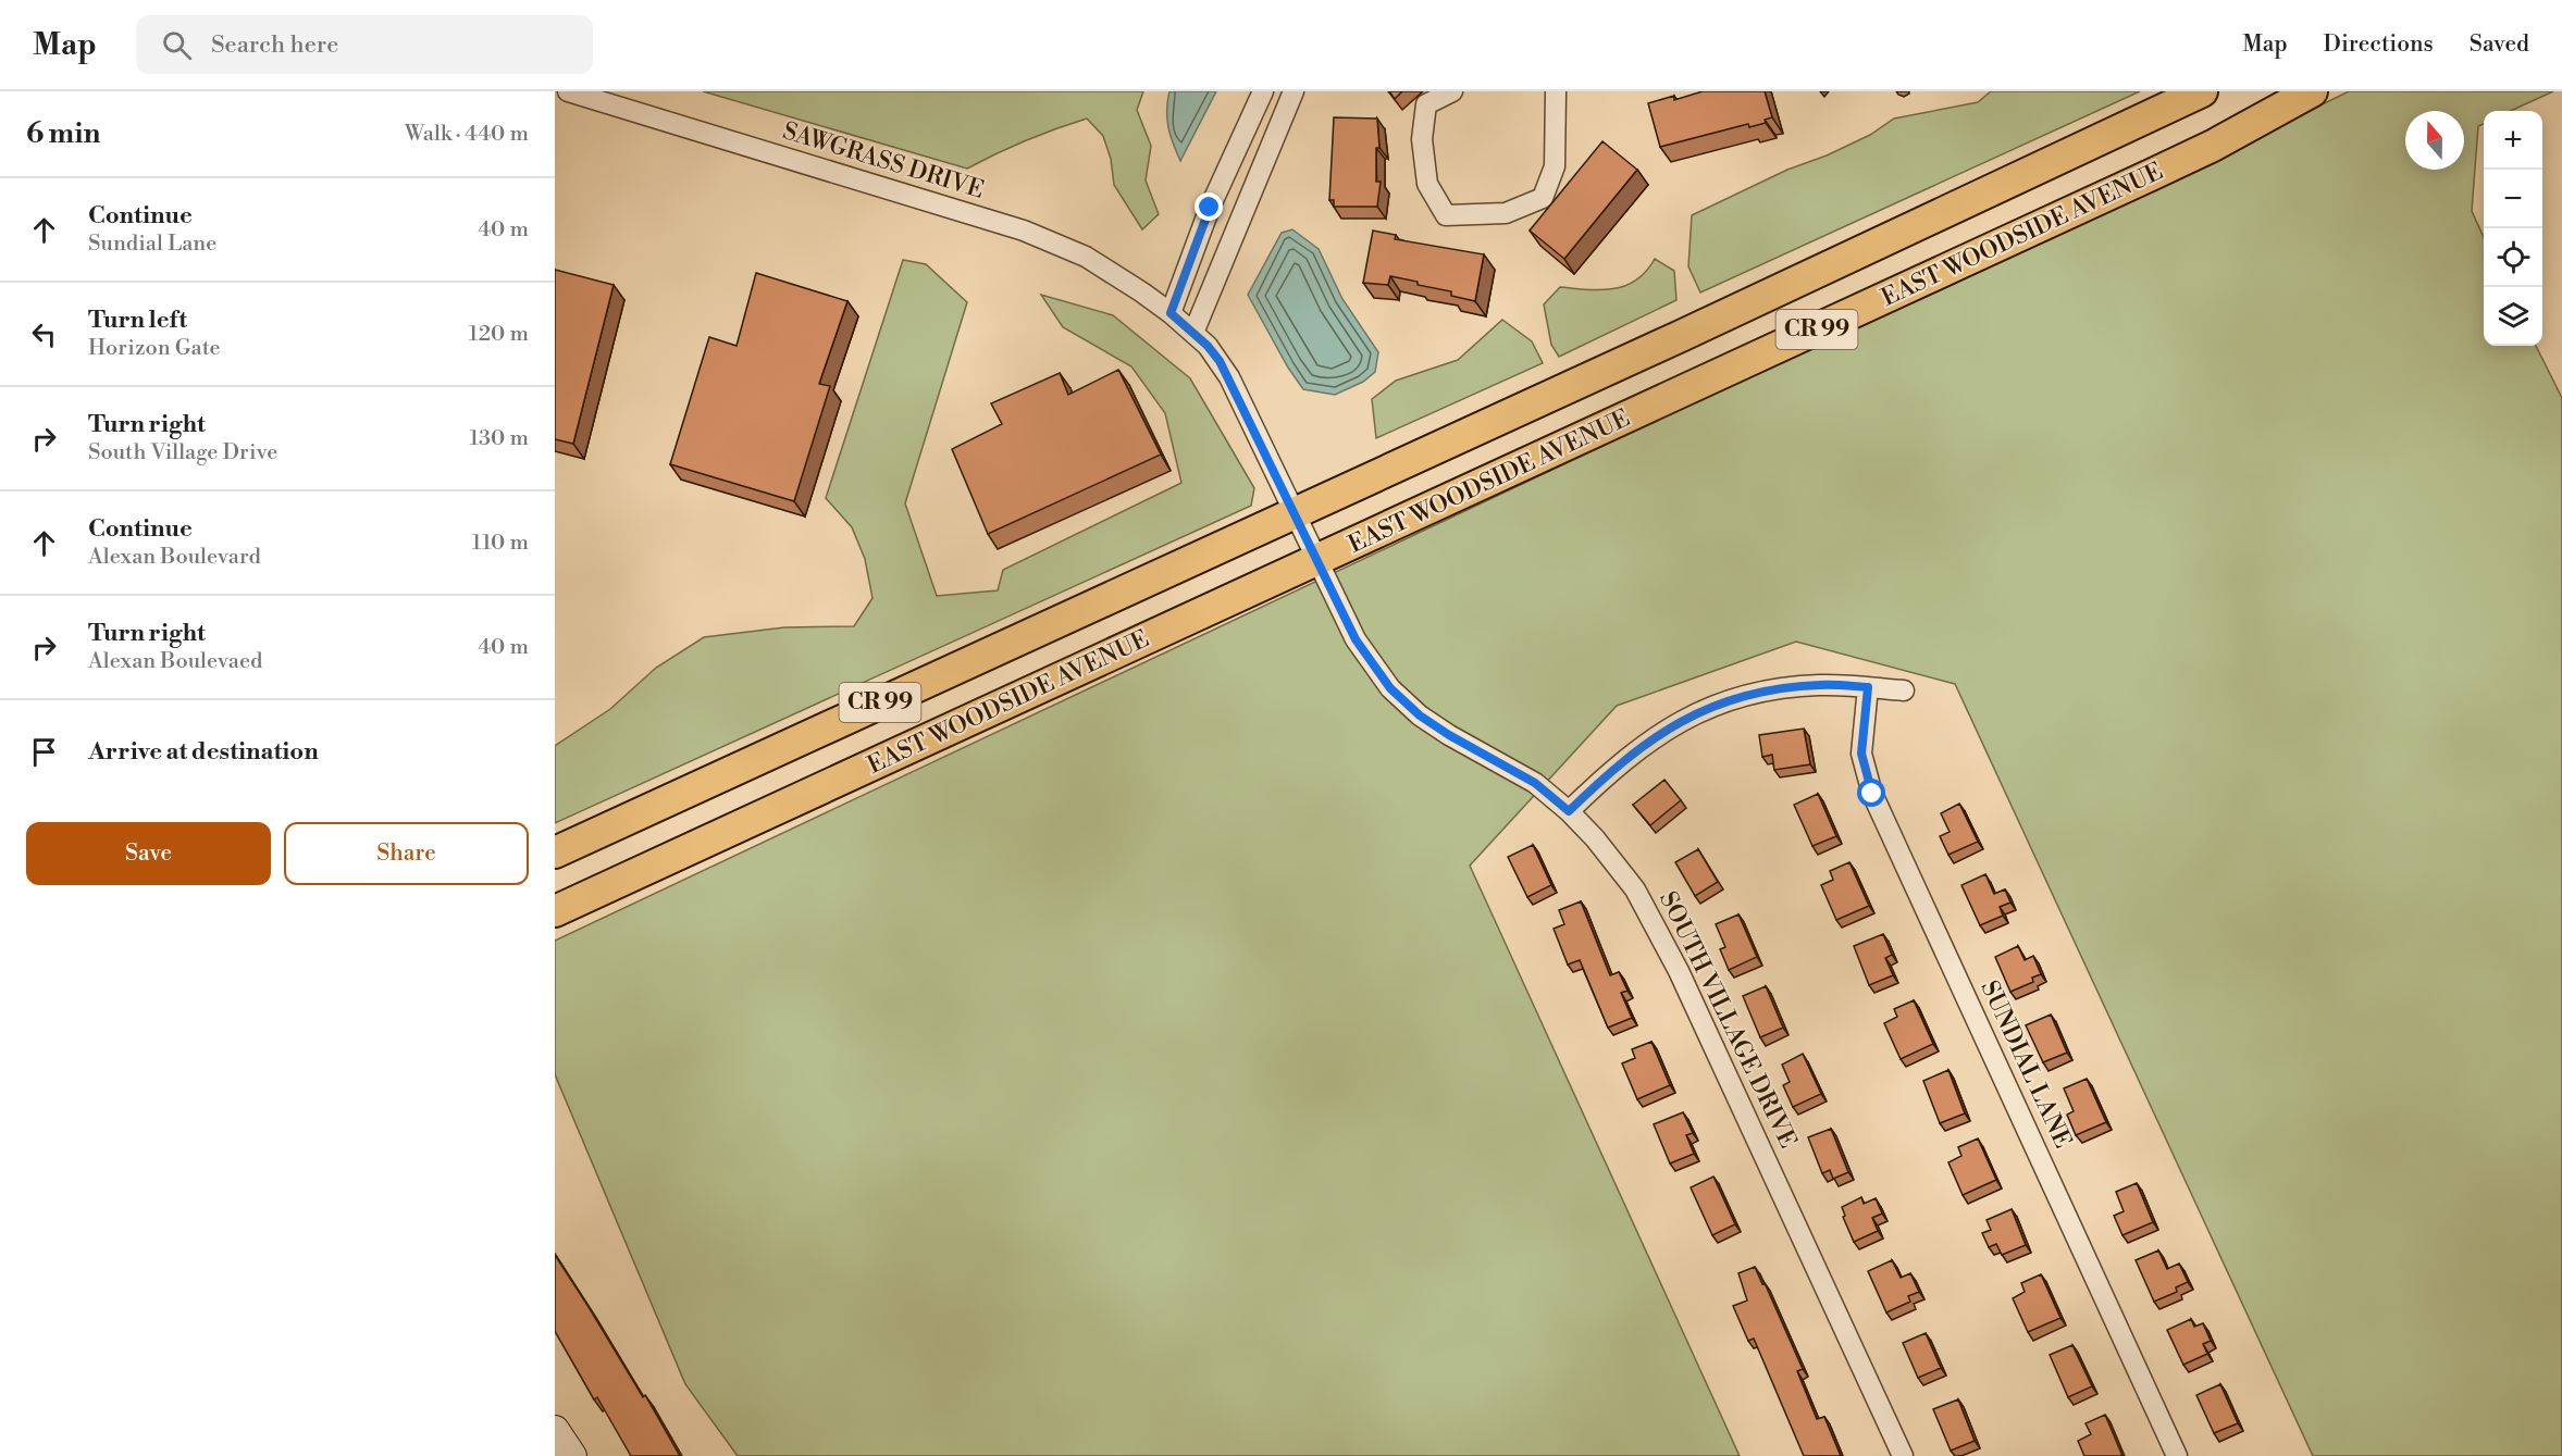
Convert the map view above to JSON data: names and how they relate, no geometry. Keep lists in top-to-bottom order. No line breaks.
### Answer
{"streets":{"main road":["EAST WOODSIDE AVENUE","CR 99"],"street":["SAWGRASS DRIVE","SOUTH VILLAGE DRIVE","SUNDIAL LANE"]},"crossings":[["SAWGRASS DRIVE","CR 99"],["SAWGRASS DRIVE","SOUTH VILLAGE DRIVE"],["EAST WOODSIDE AVENUE","SOUTH VILLAGE DRIVE"],["CR 99","SOUTH VILLAGE DRIVE"]],"north":"top","page":{"header":"Map","search":"Search here","nav":["Map","Directions","Saved"],"heading":["6 min","Walk · 440 m"],"map_buttons":["+","−"],"list":[["Continue","Sundial Lane","40 m"],["Turn left","Horizon Gate","120 m"],["Turn right","South Village Drive","130 m"],["Continue","Alexan Boulevard","110 m"],["Turn right","Alexan Boulevaed","40 m"],"Arrive at destination"],"buttons":["Save","Share"]}}
